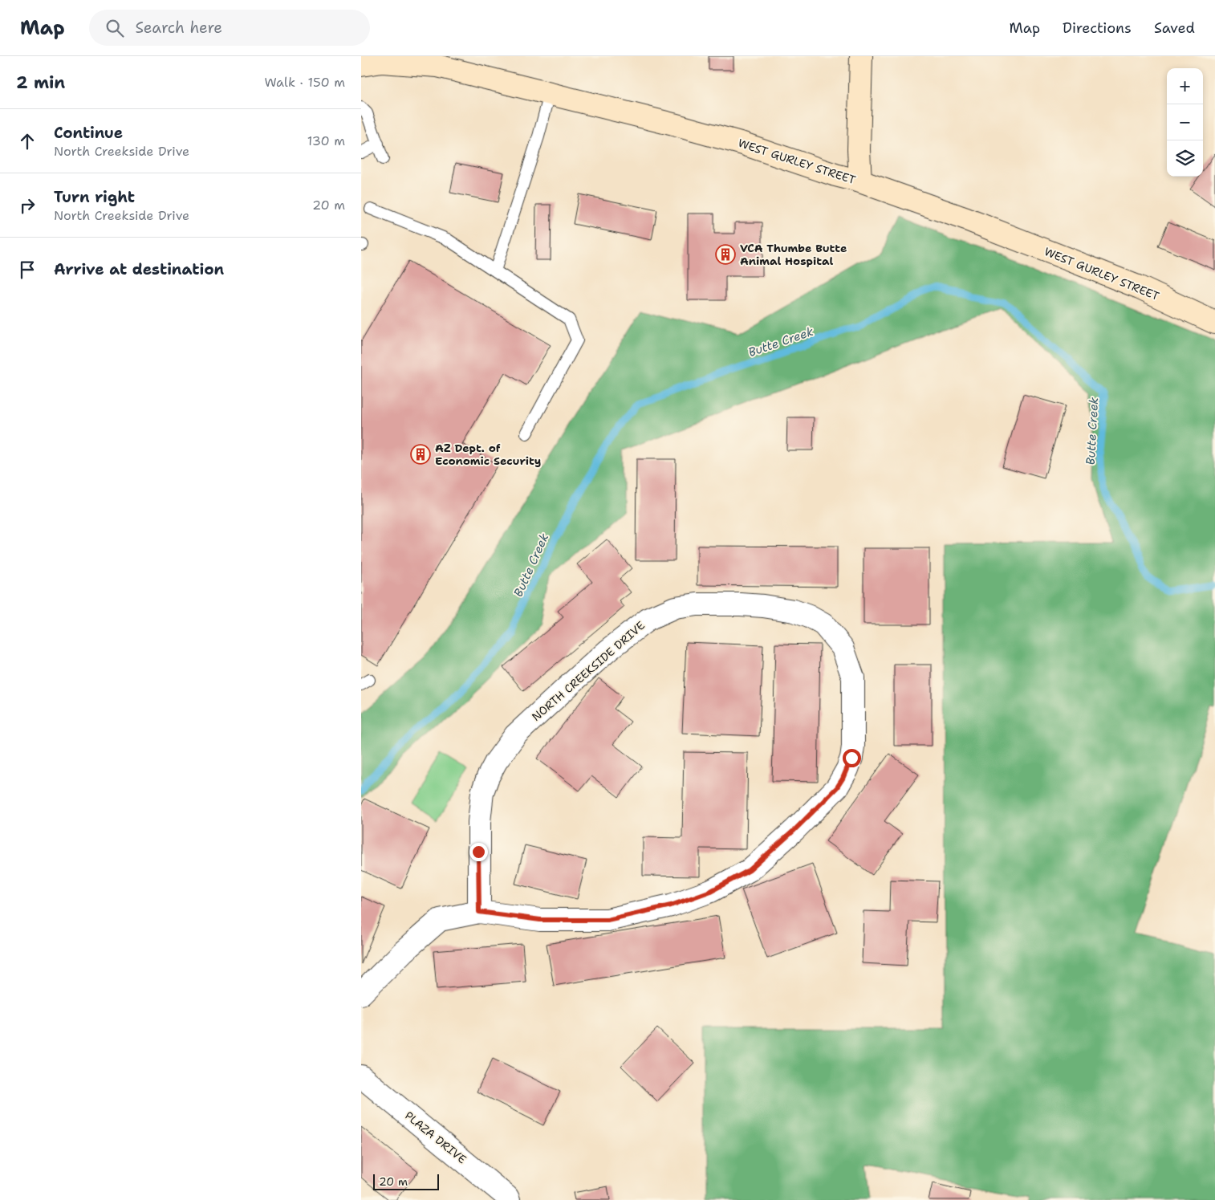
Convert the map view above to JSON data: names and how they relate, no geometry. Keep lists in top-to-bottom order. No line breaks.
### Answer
{"streets":{"main road":["WEST GURLEY STREET"],"street":["NORTH CREEKSIDE DRIVE","PLAZA DRIVE"]},"water":["Butte Creek"],"places":{"building":["VCA Thumbe Butte Animal Hospital","AZ Dept. of Economic Security"]},"scale_bar":"20 m","page":{"header":"Map","search":"Search here","nav":["Map","Directions","Saved"],"heading":["2 min","Walk · 150 m"],"map_buttons":["+","−"],"list":[["Continue","North Creekside Drive","130 m"],["Turn right","North Creekside Drive","20 m"],"Arrive at destination"],"scale":"20 m"}}
